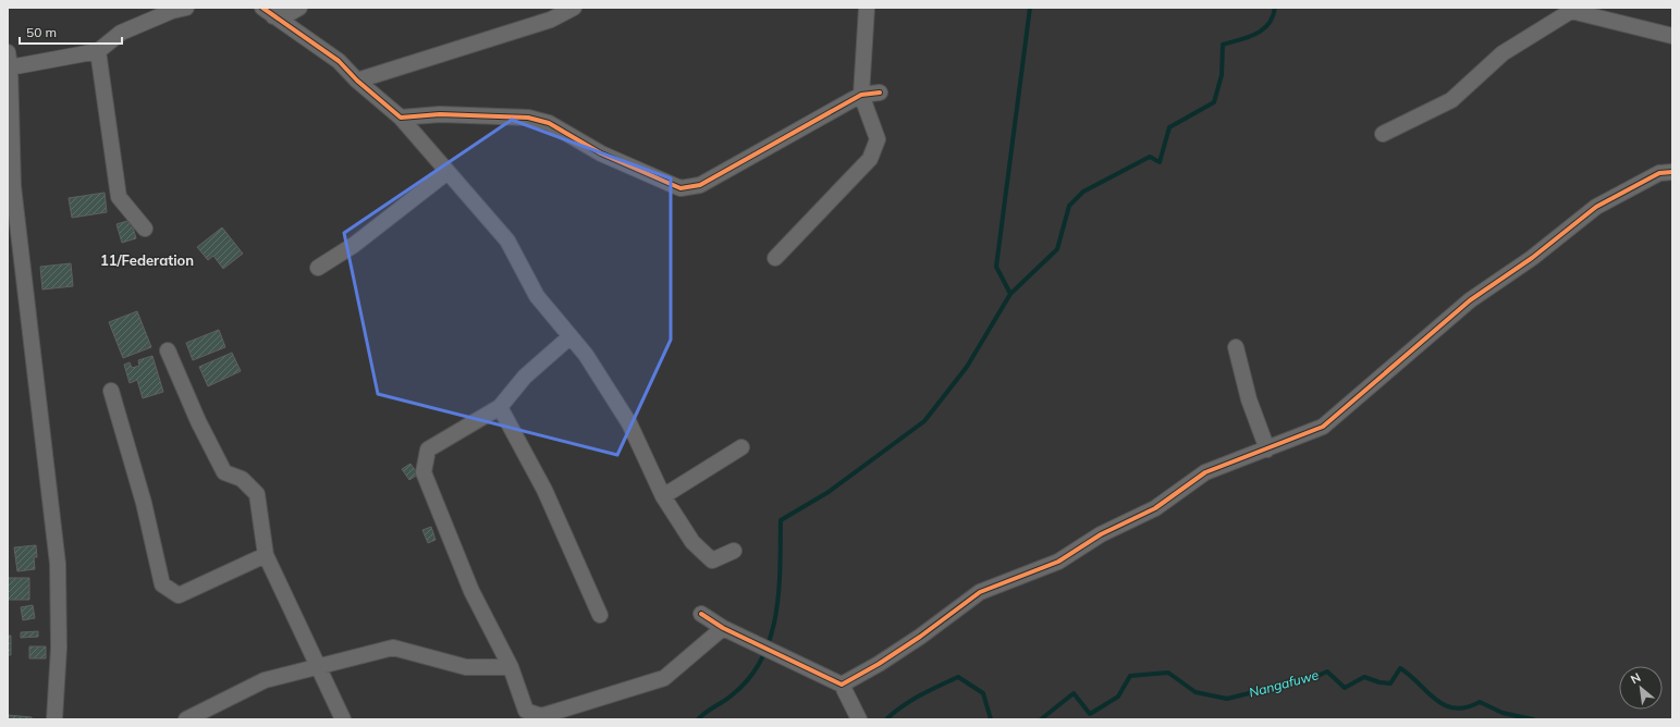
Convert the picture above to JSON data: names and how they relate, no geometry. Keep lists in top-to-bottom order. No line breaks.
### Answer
{"districts":["11/Federation"],"water":["Nangafuwe"],"scale_bar":"50 m","north":"top left"}
